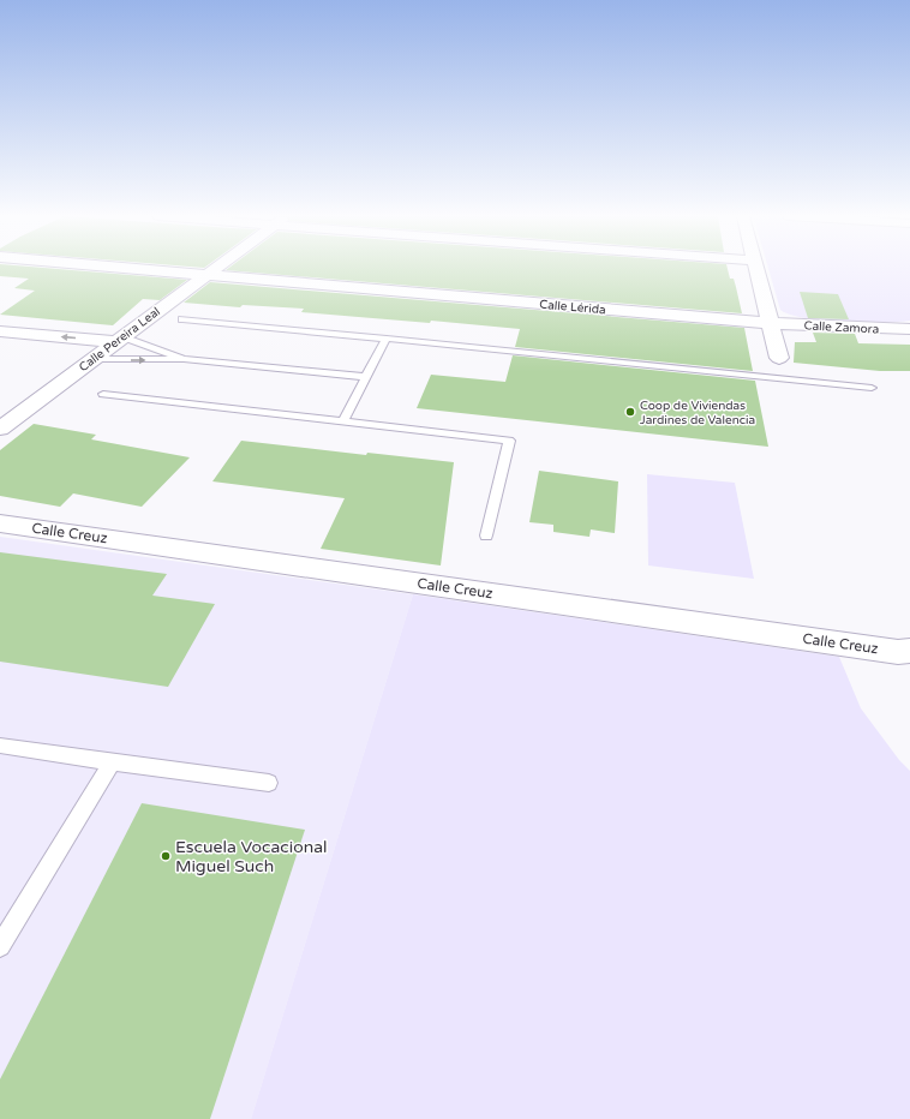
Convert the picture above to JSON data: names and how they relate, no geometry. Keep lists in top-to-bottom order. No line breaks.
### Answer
{"streets":{"street":["Calle Lérida","Calle Zamora","Calle Pereira Leal","Calle Creuz"]},"crossings":[["Calle Lérida","Calle Zamora"],["Calle Lérida","Calle Pereira Leal"]],"places":["Coop de Viviendas Jardines de Valencia","Escuela Vocacional Miguel Such"]}
